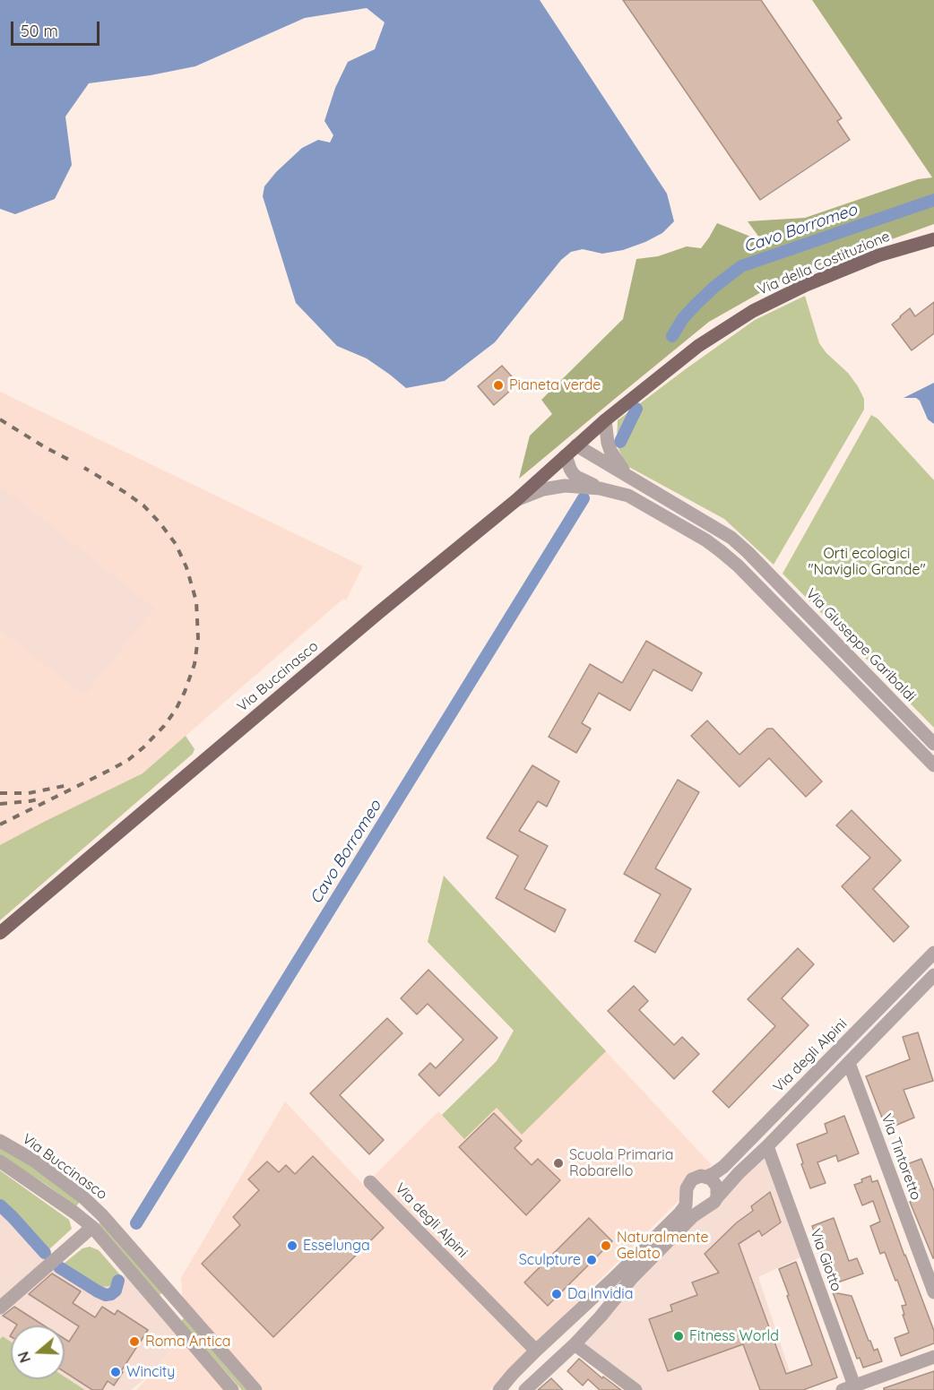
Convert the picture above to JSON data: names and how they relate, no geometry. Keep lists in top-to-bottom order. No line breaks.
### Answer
{"streets":{"main road":["Via della Costituzione","Via Buccinasco"],"street":["Via Giuseppe Garibaldi","Via degli Alpini","Via Tintoretto","Via Giotto"]},"crossings":[["Via della Costituzione","Via Giuseppe Garibaldi"],["Via della Costituzione","Via Buccinasco"],["Via Giuseppe Garibaldi","Via Buccinasco"]],"water":["Cavo Borromeo"],"parks":["Orti ecologici \"Naviglio Grande\""],"places":["Pianeta verde","Scuola Primaria Robarello","Esselunga","Naturalmente Gelato","Sculpture","Da Invidia","Fitness World","Roma Antica","Wincity"],"scale_bar":"50 m","north":"left"}
